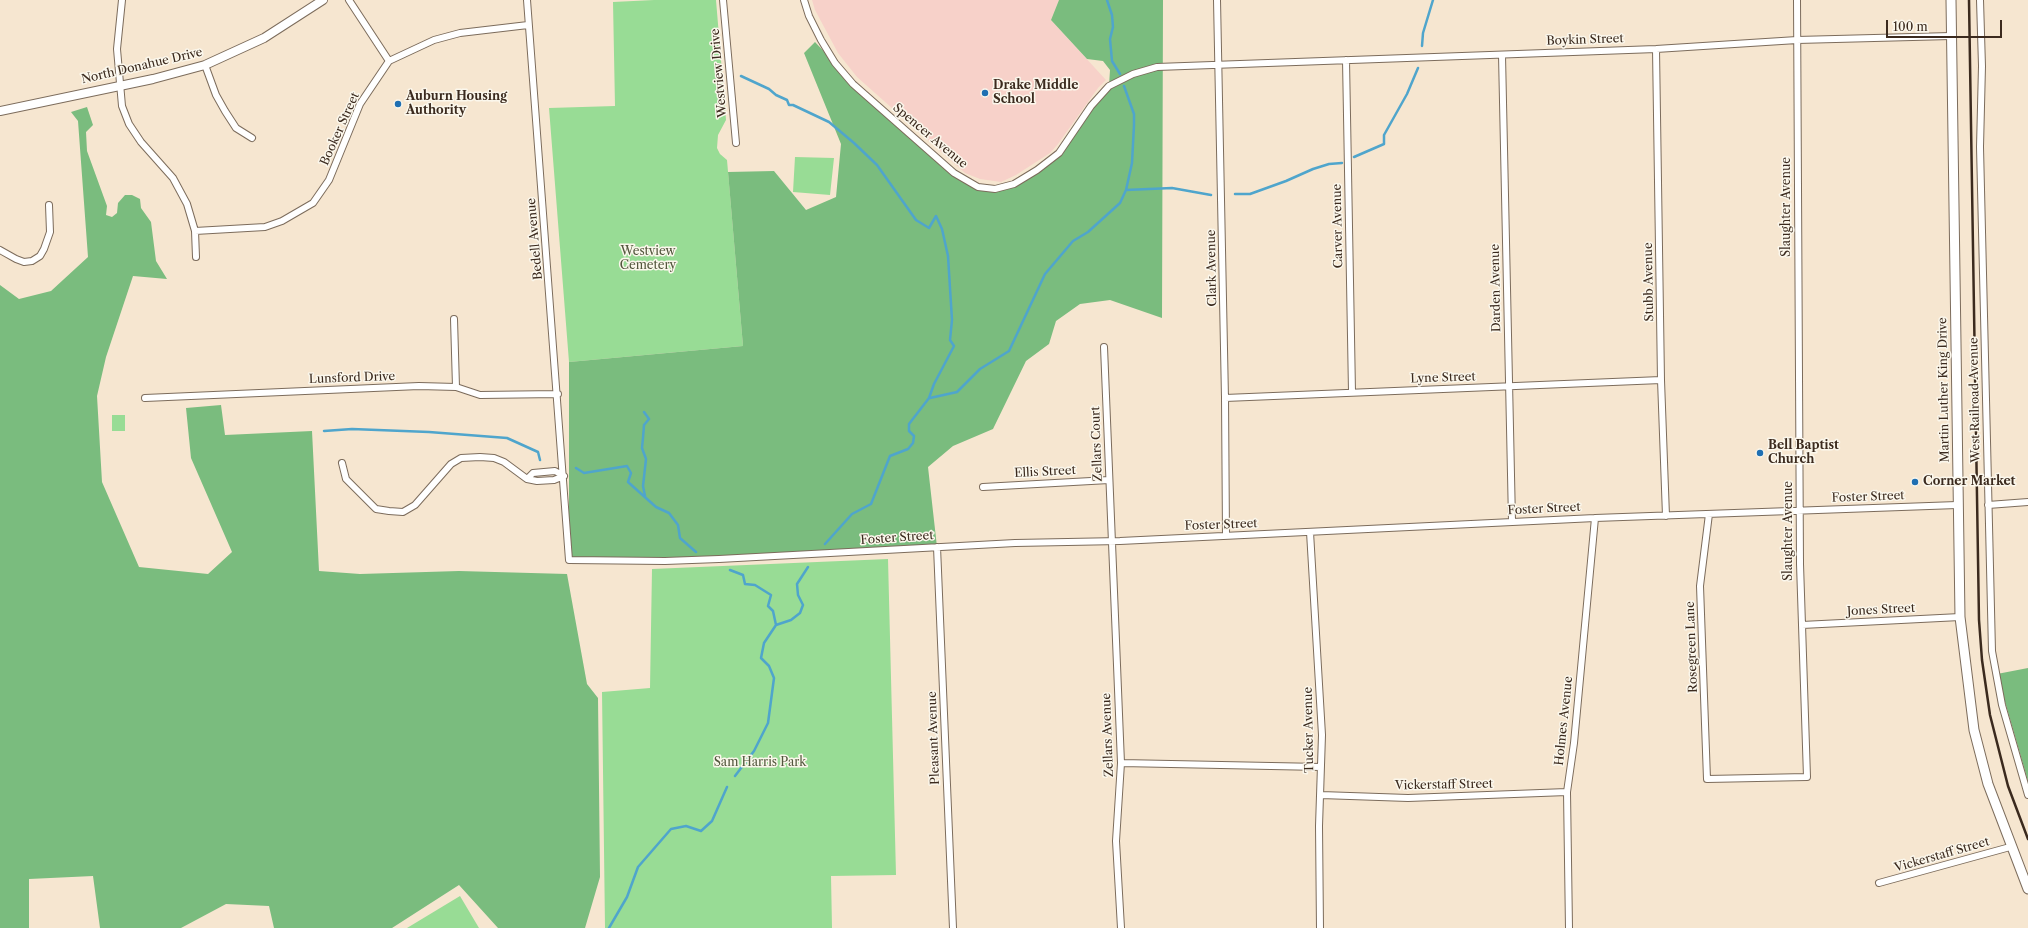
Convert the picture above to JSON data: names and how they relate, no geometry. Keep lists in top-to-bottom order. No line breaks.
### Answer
{"streets":{"main road":["Martin Luther King Drive"],"street":["Boykin Street","North Donahue Drive","Westview Drive","Booker Street","Spencer Avenue","Slaughter Avenue","Carver Avenue","Bedell Avenue","Clark Avenue","Stubb Avenue","Darden Avenue","Lunsford Drive","Lyne Street","West Railroad Avenue","Zellars Court","Ellis Street","Foster Street","Jones Street","Rosegreen Lane","Holmes Avenue","Tucker Avenue","Zellars Avenue","Pleasant Avenue","Vickerstaff Street"]},"crossings":[["Boykin Street","Spencer Avenue"],["Boykin Street","Slaughter Avenue"],["Boykin Street","Carver Avenue"],["Boykin Street","Clark Avenue"],["Boykin Street","Stubb Avenue"],["Boykin Street","Darden Avenue"],["Boykin Street","Martin Luther King Drive"],["Booker Street","Bedell Avenue"],["Spencer Avenue","Clark Avenue"],["Slaughter Avenue","Foster Street"],["Slaughter Avenue","Jones Street"],["Slaughter Avenue","Rosegreen Lane"],["Carver Avenue","Lyne Street"],["Bedell Avenue","Lunsford Drive"],["Bedell Avenue","Foster Street"],["Clark Avenue","Lyne Street"],["Clark Avenue","Foster Street"],["Stubb Avenue","Lyne Street"],["Stubb Avenue","Foster Street"],["Darden Avenue","Lyne Street"],["Darden Avenue","Foster Street"],["Martin Luther King Drive","Foster Street"],["Martin Luther King Drive","Jones Street"],["Martin Luther King Drive","Vickerstaff Street"],["Zellars Court","Ellis Street"],["Zellars Court","Foster Street"],["Zellars Court","Zellars Avenue"],["Foster Street","Rosegreen Lane"],["Foster Street","Holmes Avenue"],["Foster Street","Tucker Avenue"],["Foster Street","Zellars Avenue"],["Foster Street","Pleasant Avenue"],["Holmes Avenue","Vickerstaff Street"],["Tucker Avenue","Vickerstaff Street"]],"parks":["Westview Cemetery","Sam Harris Park"],"places":["Drake Middle School","Auburn Housing Authority","Bell Baptist Church","Corner Market"],"scale_bar":"100 m"}
